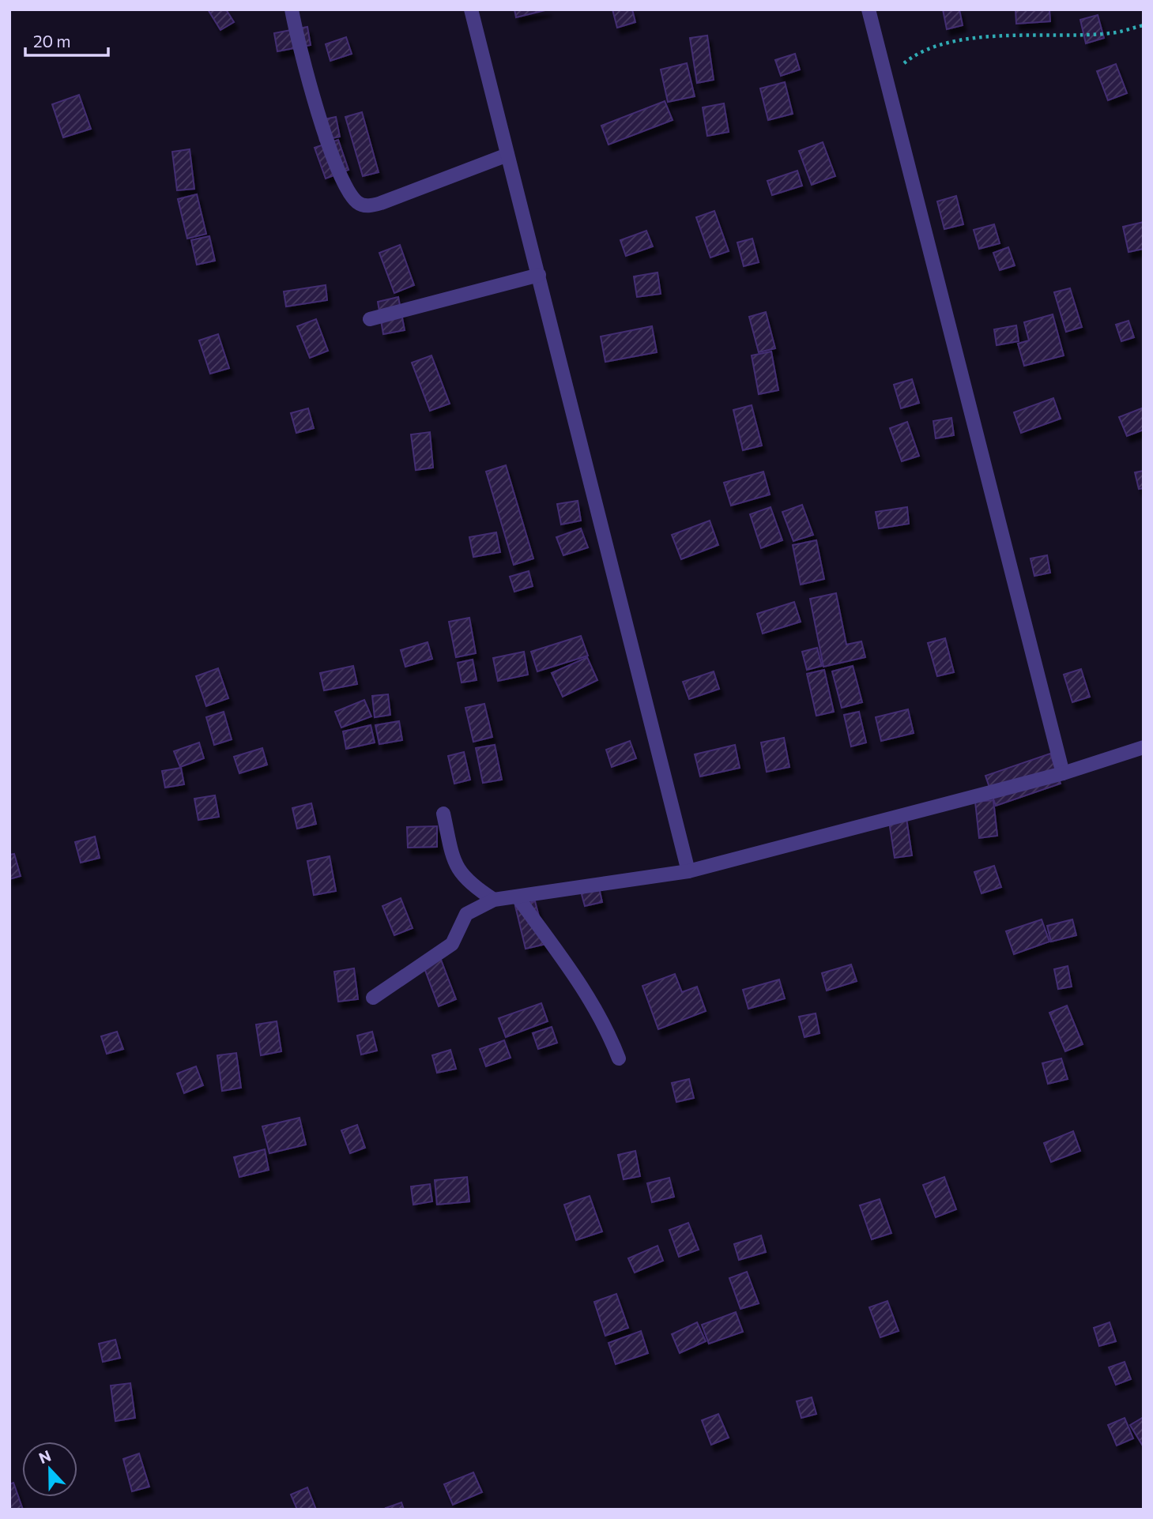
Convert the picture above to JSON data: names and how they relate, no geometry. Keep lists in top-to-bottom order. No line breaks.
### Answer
{"scale_bar":"20 m","north":"top"}
